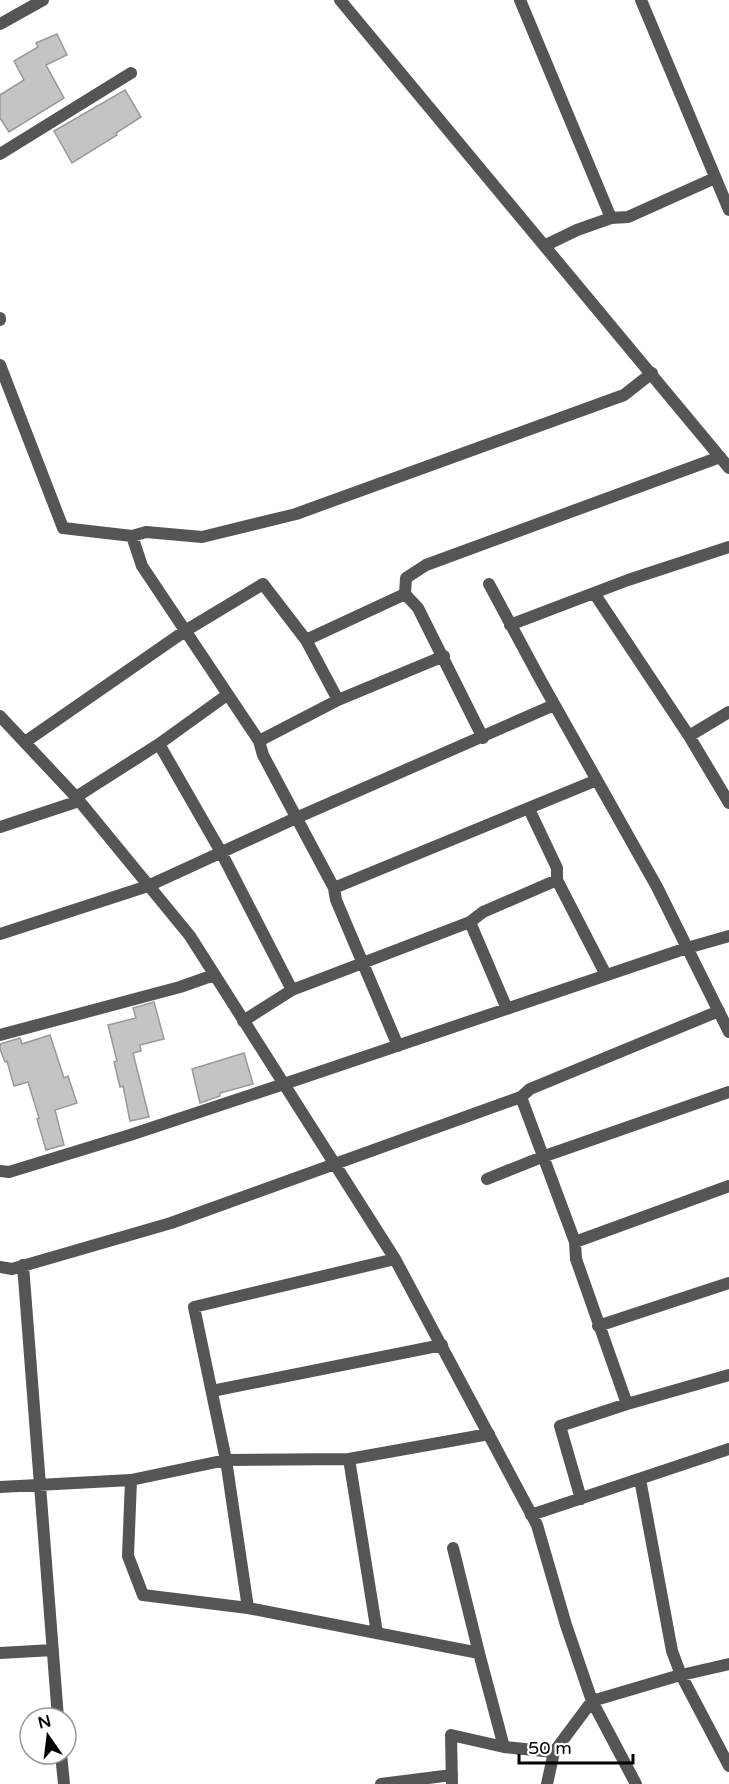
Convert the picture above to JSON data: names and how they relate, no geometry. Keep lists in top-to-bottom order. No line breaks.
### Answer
{"scale_bar":"50 m","north":"top"}
